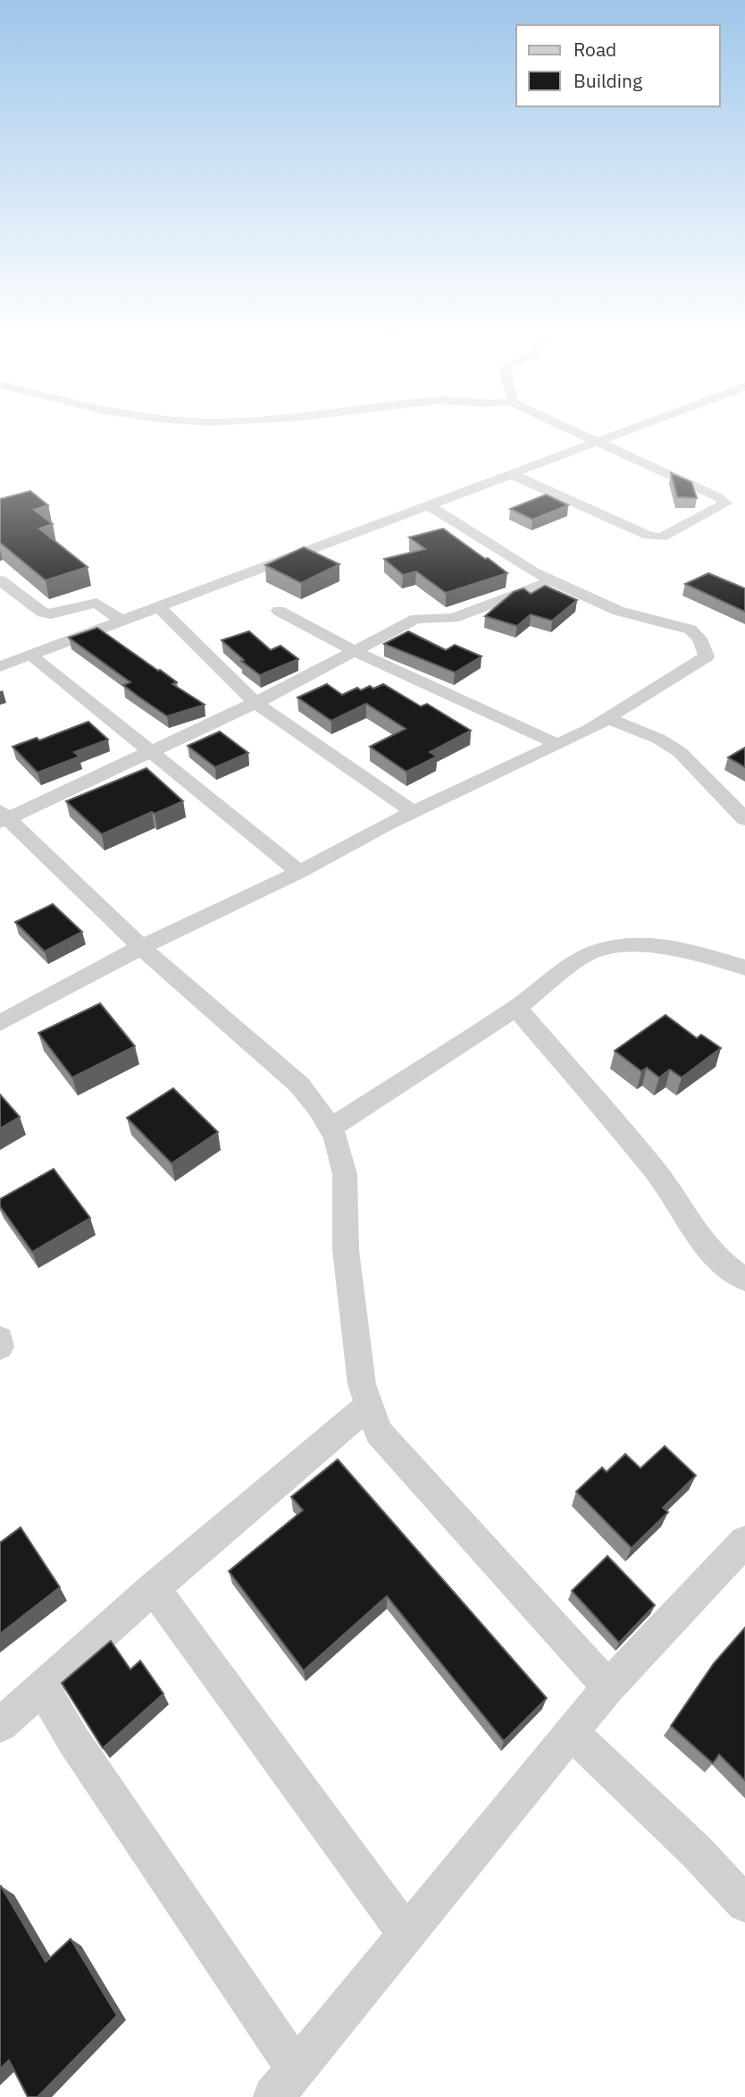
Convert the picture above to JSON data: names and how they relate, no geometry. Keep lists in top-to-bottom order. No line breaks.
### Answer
{"legend":["Road","Building"]}
